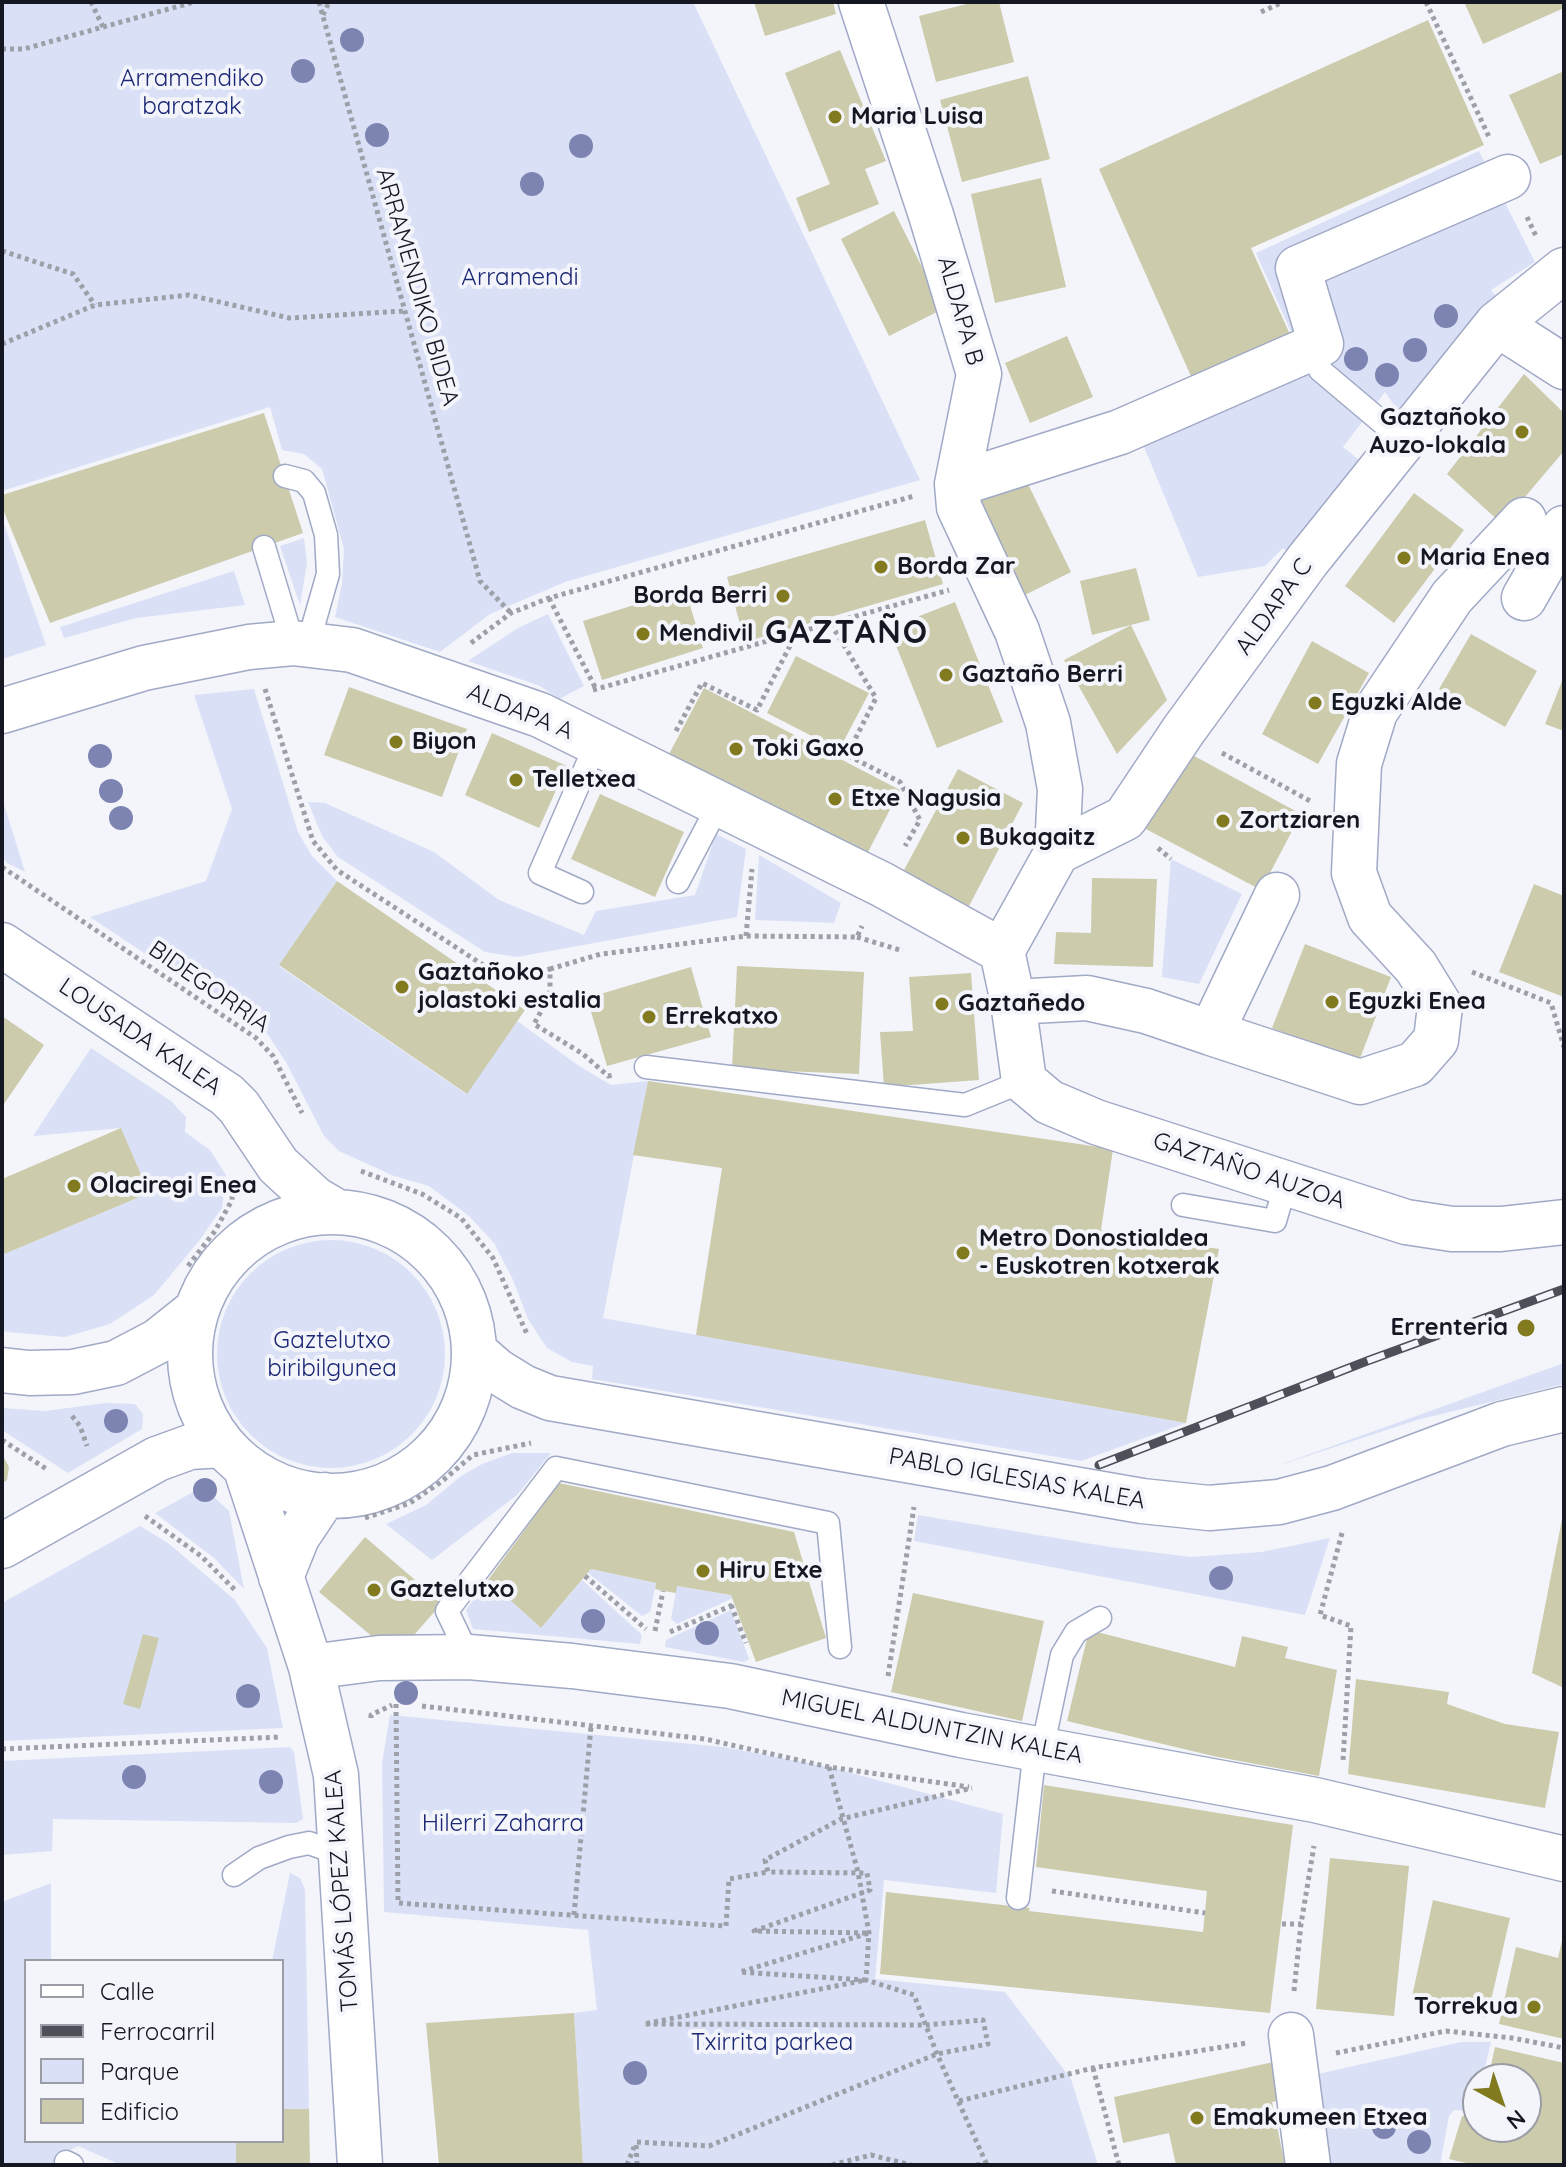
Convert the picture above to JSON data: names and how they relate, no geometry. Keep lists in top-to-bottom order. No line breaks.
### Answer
{"streets":{"street":["ALDAPA B","ALDAPA C","ALDAPA A","LOUSADA KALEA","GAZTAÑO AUZOA","PABLO IGLESIAS KALEA","MIGUEL ALDUNTZIN KALEA","TOMÁS LÓPEZ KALEA"],"path":["ARRAMENDIKO BIDEA","BIDEGORRIA"]},"crossings":[["ALDAPA B","ALDAPA C"],["MIGUEL ALDUNTZIN KALEA","TOMÁS LÓPEZ KALEA"]],"districts":["GAZTAÑO"],"parks":["Arramendiko baratzak","Arramendi","Gaztelutxo biribilgunea","Hilerri Zaharra","Txirrita parkea"],"places":["Maria Luisa","Gaztañoko Auzo-lokala","Maria Enea","Borda Zar","Borda Berri","Mendivil","Gaztaño Berri","Eguzki Alde","Biyon","Toki Gaxo","Telletxea","Etxe Nagusia","Zortziaren","Bukagaitz","Gaztañoko jolastoki estalia","Eguzki Enea","Gaztañedo","Errekatxo","Olaciregi Enea","Metro Donostialdea - Euskotren kotxerak","Errenteria","Hiru Etxe","Gaztelutxo","Torrekua","Emakumeen Etxea"],"legend":["Calle","Ferrocarril","Parque","Edificio"],"north":"bottom right"}
